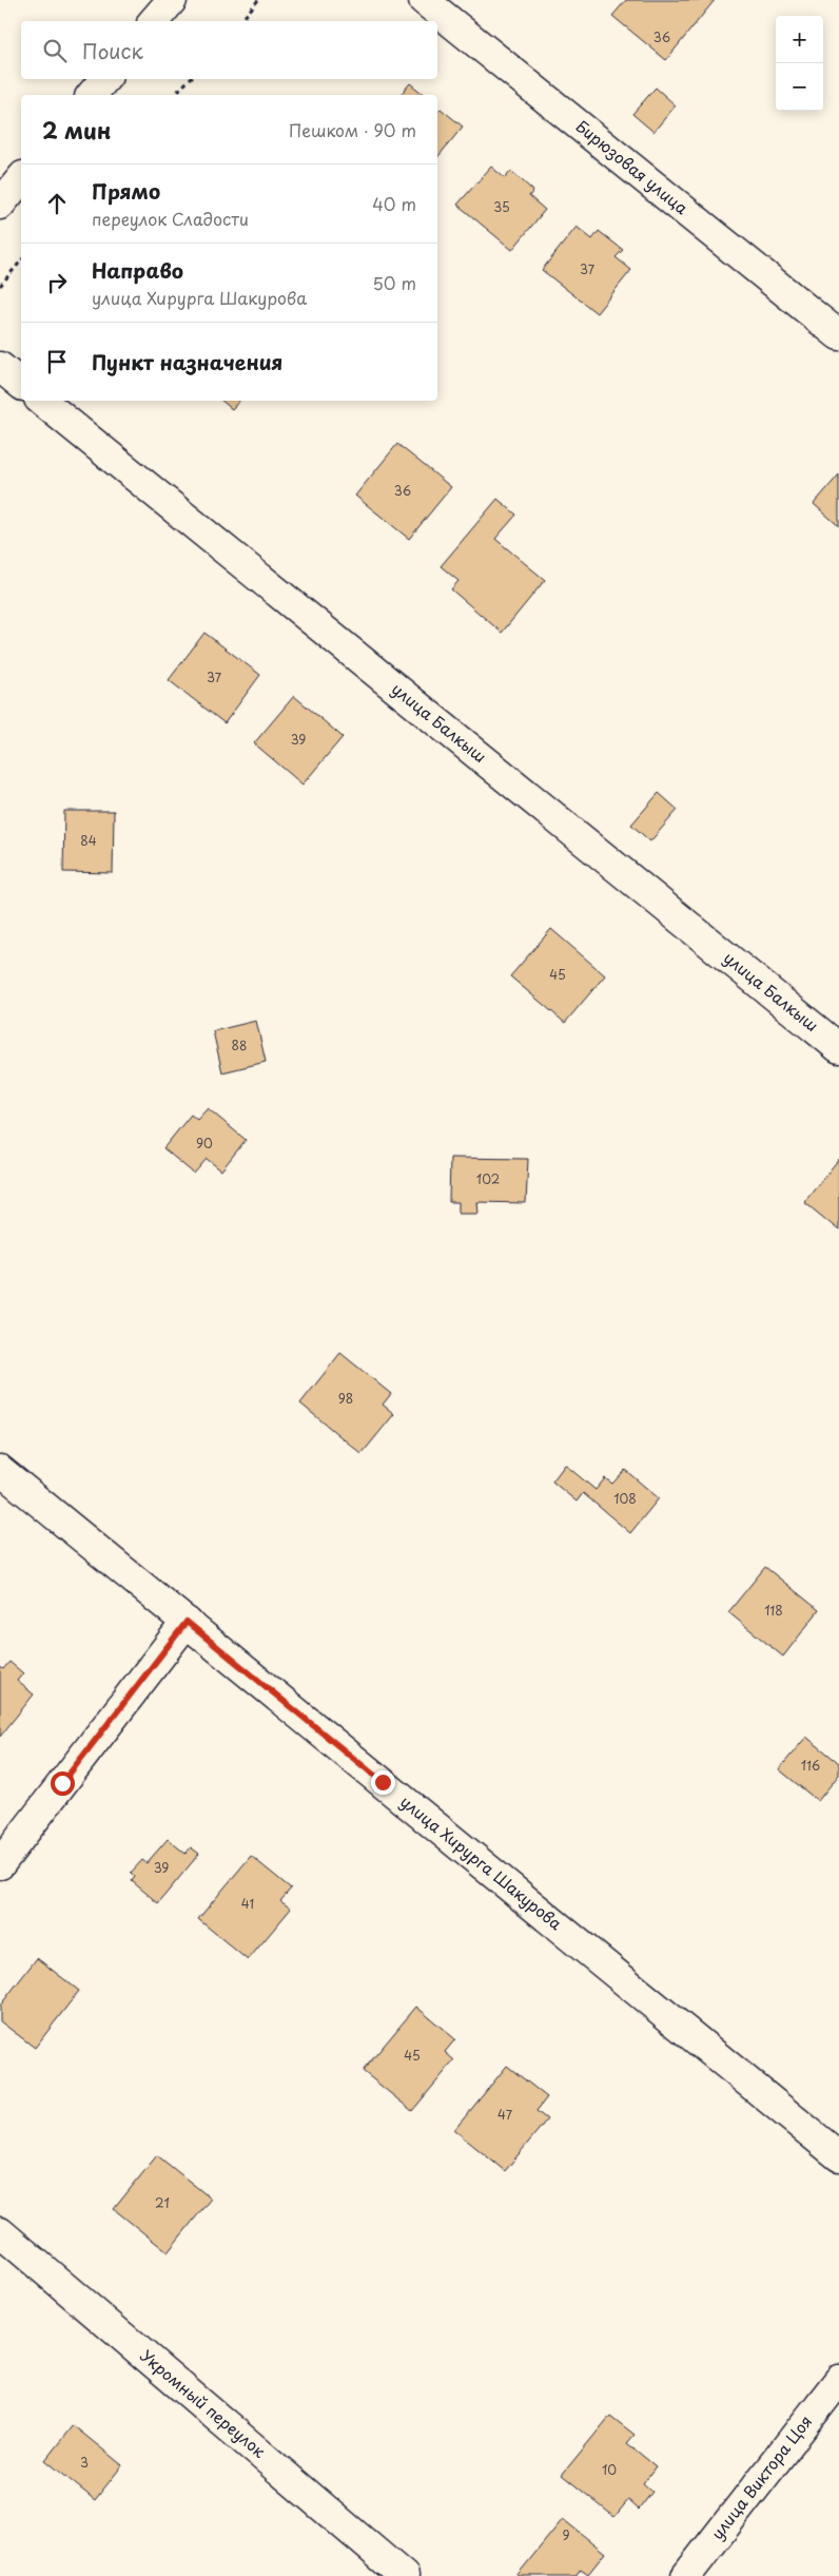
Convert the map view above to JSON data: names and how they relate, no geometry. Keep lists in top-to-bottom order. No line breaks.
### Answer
{"streets":{"street":["Бирюзовая улица","улица Балкыш","улица Хирурга Шакурова","Укромный переулок","улица Виктора Цоя"]},"house_numbers":["36","35","37","36","37","39","84","45","88","90","102","98","108","118","116","39","41","45","47","21","3","10","9"],"page":{"map_buttons":["+","−"],"search":"Поиск","heading":["2 мин","Пешком · 90 m"],"list":[["Прямо","переулок Сладости","40 m"],["Направо","улица Хирурга Шакурова","50 m"],"Пункт назначения"]}}
